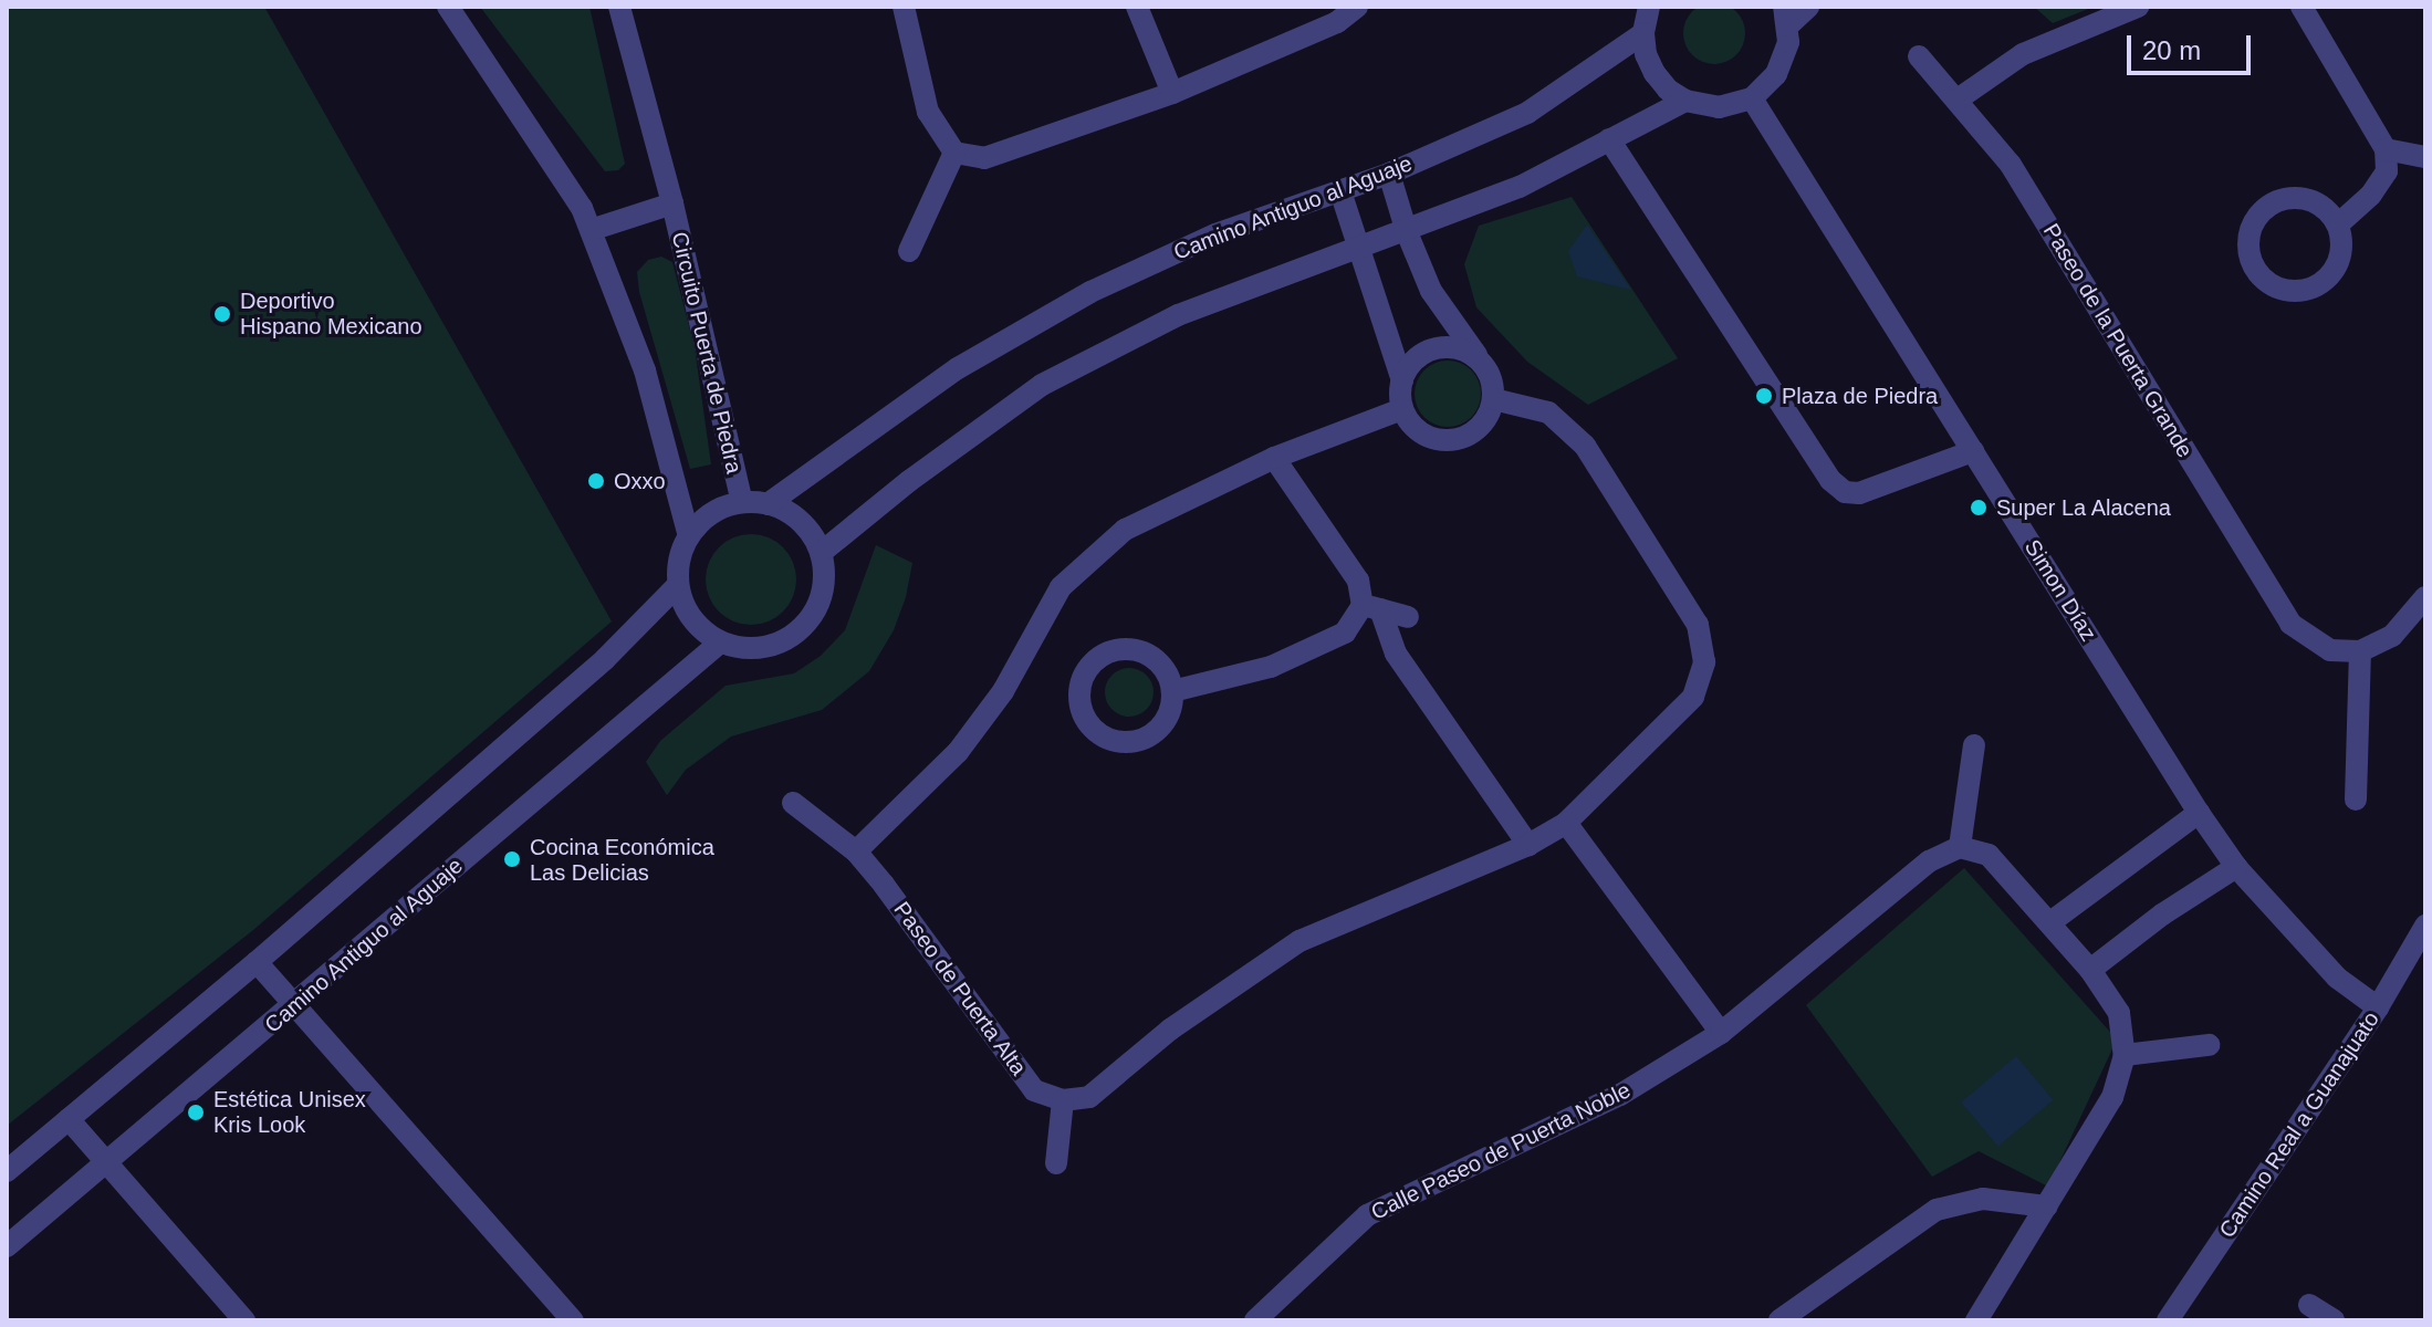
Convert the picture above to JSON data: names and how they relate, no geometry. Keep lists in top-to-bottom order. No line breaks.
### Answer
{"streets":{"street":["Camino Antiguo al Aguaje","Paseo de la Puerta Grande","Circuito Puerta de Piedra","Simon Díaz","Paseo de Puerta Alta","Camino Real a Guanajuato","Calle Paseo de Puerta Noble"]},"crossings":[["Camino Antiguo al Aguaje","Circuito Puerta de Piedra"],["Simon Díaz","Camino Real a Guanajuato"]],"places":["Deportivo Hispano Mexicano","Plaza de Piedra","Oxxo","Super La Alacena","Cocina Económica Las Delicias","Estética Unisex Kris Look"],"scale_bar":"20 m"}
